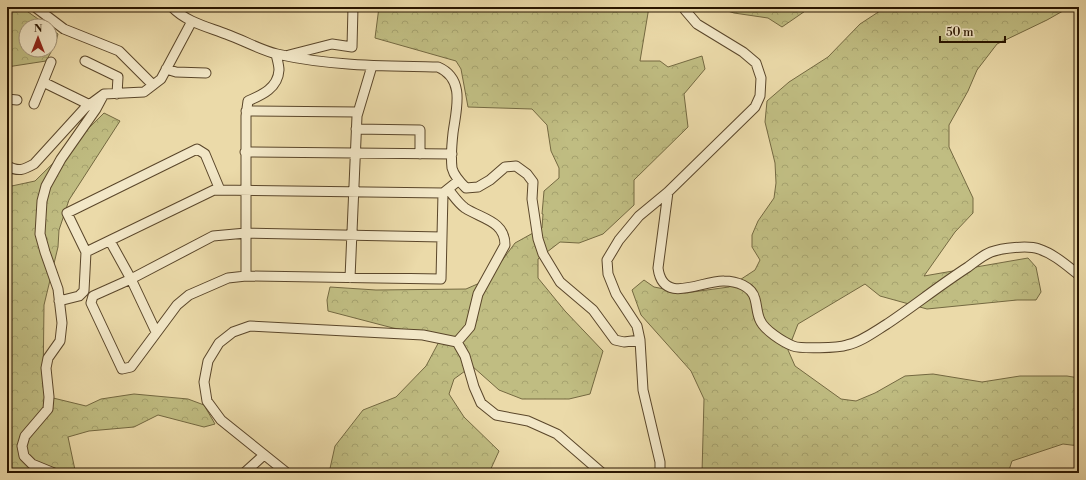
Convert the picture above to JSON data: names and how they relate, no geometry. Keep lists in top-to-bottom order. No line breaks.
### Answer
{"scale_bar":"50 m","north":"top"}
